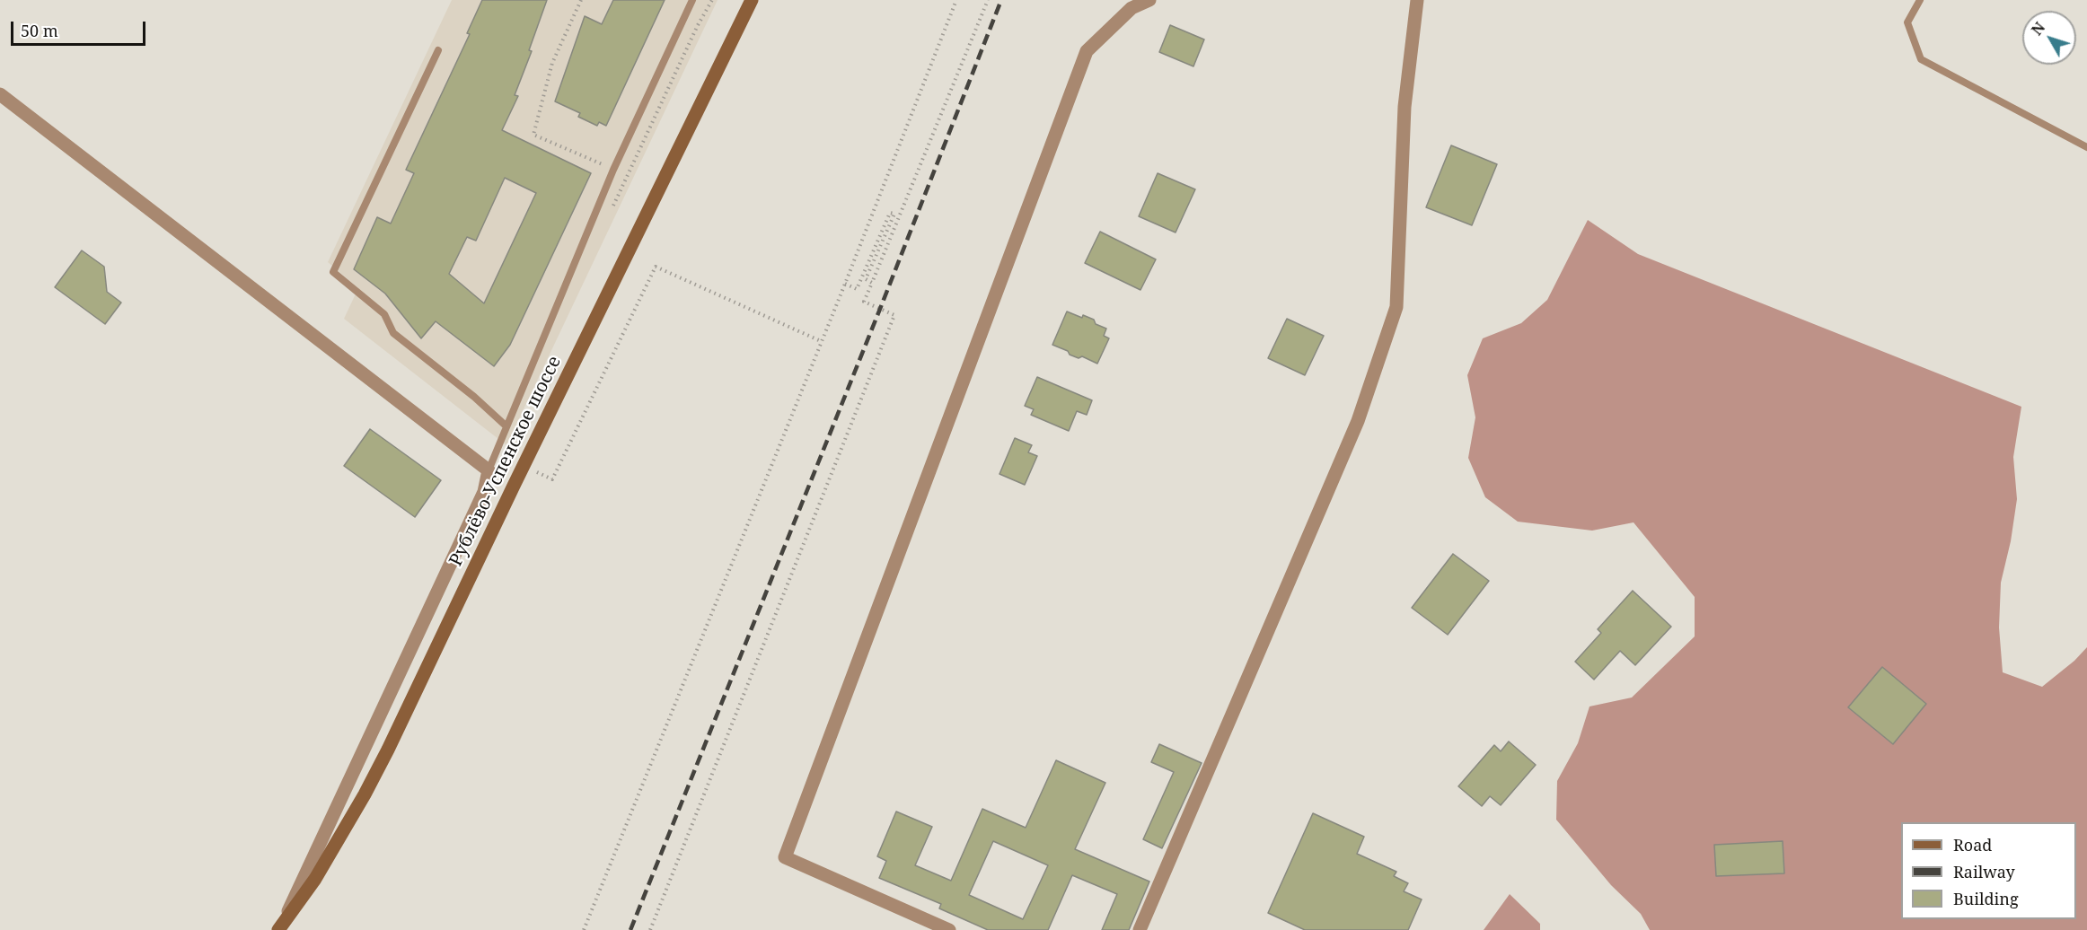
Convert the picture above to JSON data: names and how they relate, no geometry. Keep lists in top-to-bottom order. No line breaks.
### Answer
{"streets":{"main road":["Рублёво-Успенское шоссе"]},"legend":["Road","Railway","Building"],"scale_bar":"50 m","north":"top left"}
